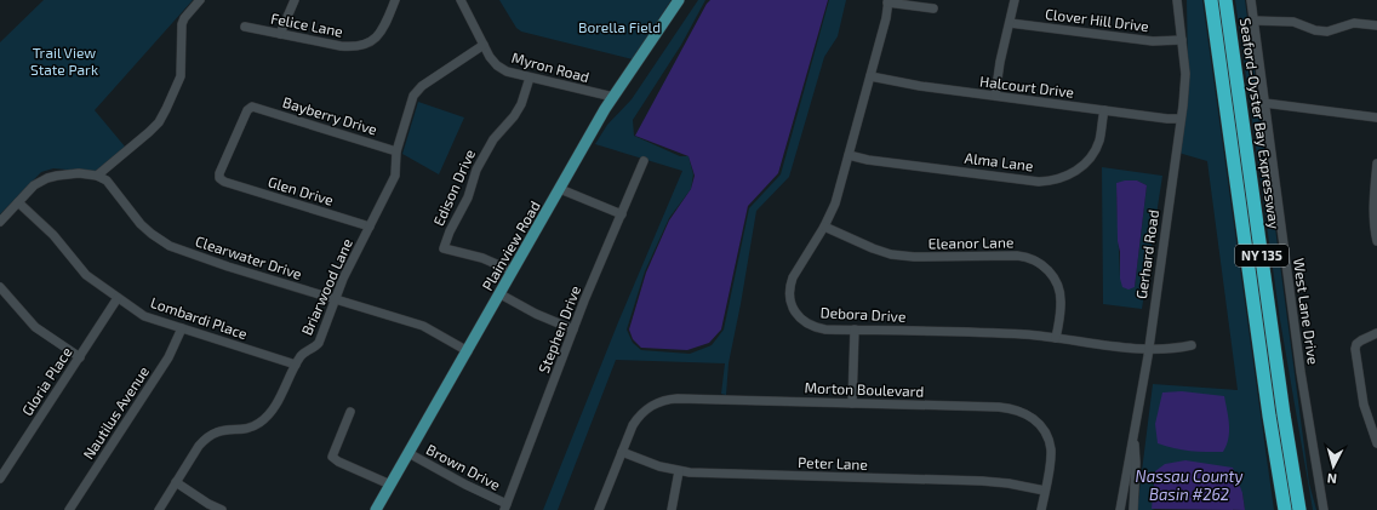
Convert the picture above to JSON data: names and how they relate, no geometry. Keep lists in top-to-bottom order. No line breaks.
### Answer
{"streets":{"highway":["Seaford-Oyster Bay Expressway","NY 135"],"main road":["Plainview Road"],"street":["Clover Hill Drive","Felice Lane","Myron Road","Halcourt Drive","Bayberry Drive","Alma Lane","Edison Drive","Glen Drive","Eleanor Lane","Gerhard Road","Clearwater Drive","Briarwood Lane","West Lane Drive","Debora Drive","Lombardi Place","Stephen Drive","Gloria Place","Morton Boulevard","Nautilus Avenue","Peter Lane","Brown Drive"]},"crossings":[["Clover Hill Drive","Gerhard Road"],["Myron Road","Edison Drive"],["Myron Road","Plainview Road"],["Myron Road","Briarwood Lane"],["Halcourt Drive","Alma Lane"],["Halcourt Drive","Gerhard Road"],["Halcourt Drive","Debora Drive"],["Bayberry Drive","Glen Drive"],["Bayberry Drive","Briarwood Lane"],["Alma Lane","Debora Drive"],["Edison Drive","Plainview Road"],["Glen Drive","Briarwood Lane"],["Eleanor Lane","Debora Drive"],["Plainview Road","Clearwater Drive"],["Plainview Road","Brown Drive"],["Gerhard Road","Debora Drive"],["Clearwater Drive","Briarwood Lane"],["Briarwood Lane","Lombardi Place"],["Lombardi Place","Gloria Place"],["Lombardi Place","Nautilus Avenue"],["Stephen Drive","Brown Drive"],["Morton Boulevard","Peter Lane"]],"water":["Nassau County Basin #262"],"parks":["Borella Field","Trail View State Park"],"north":"bottom"}
